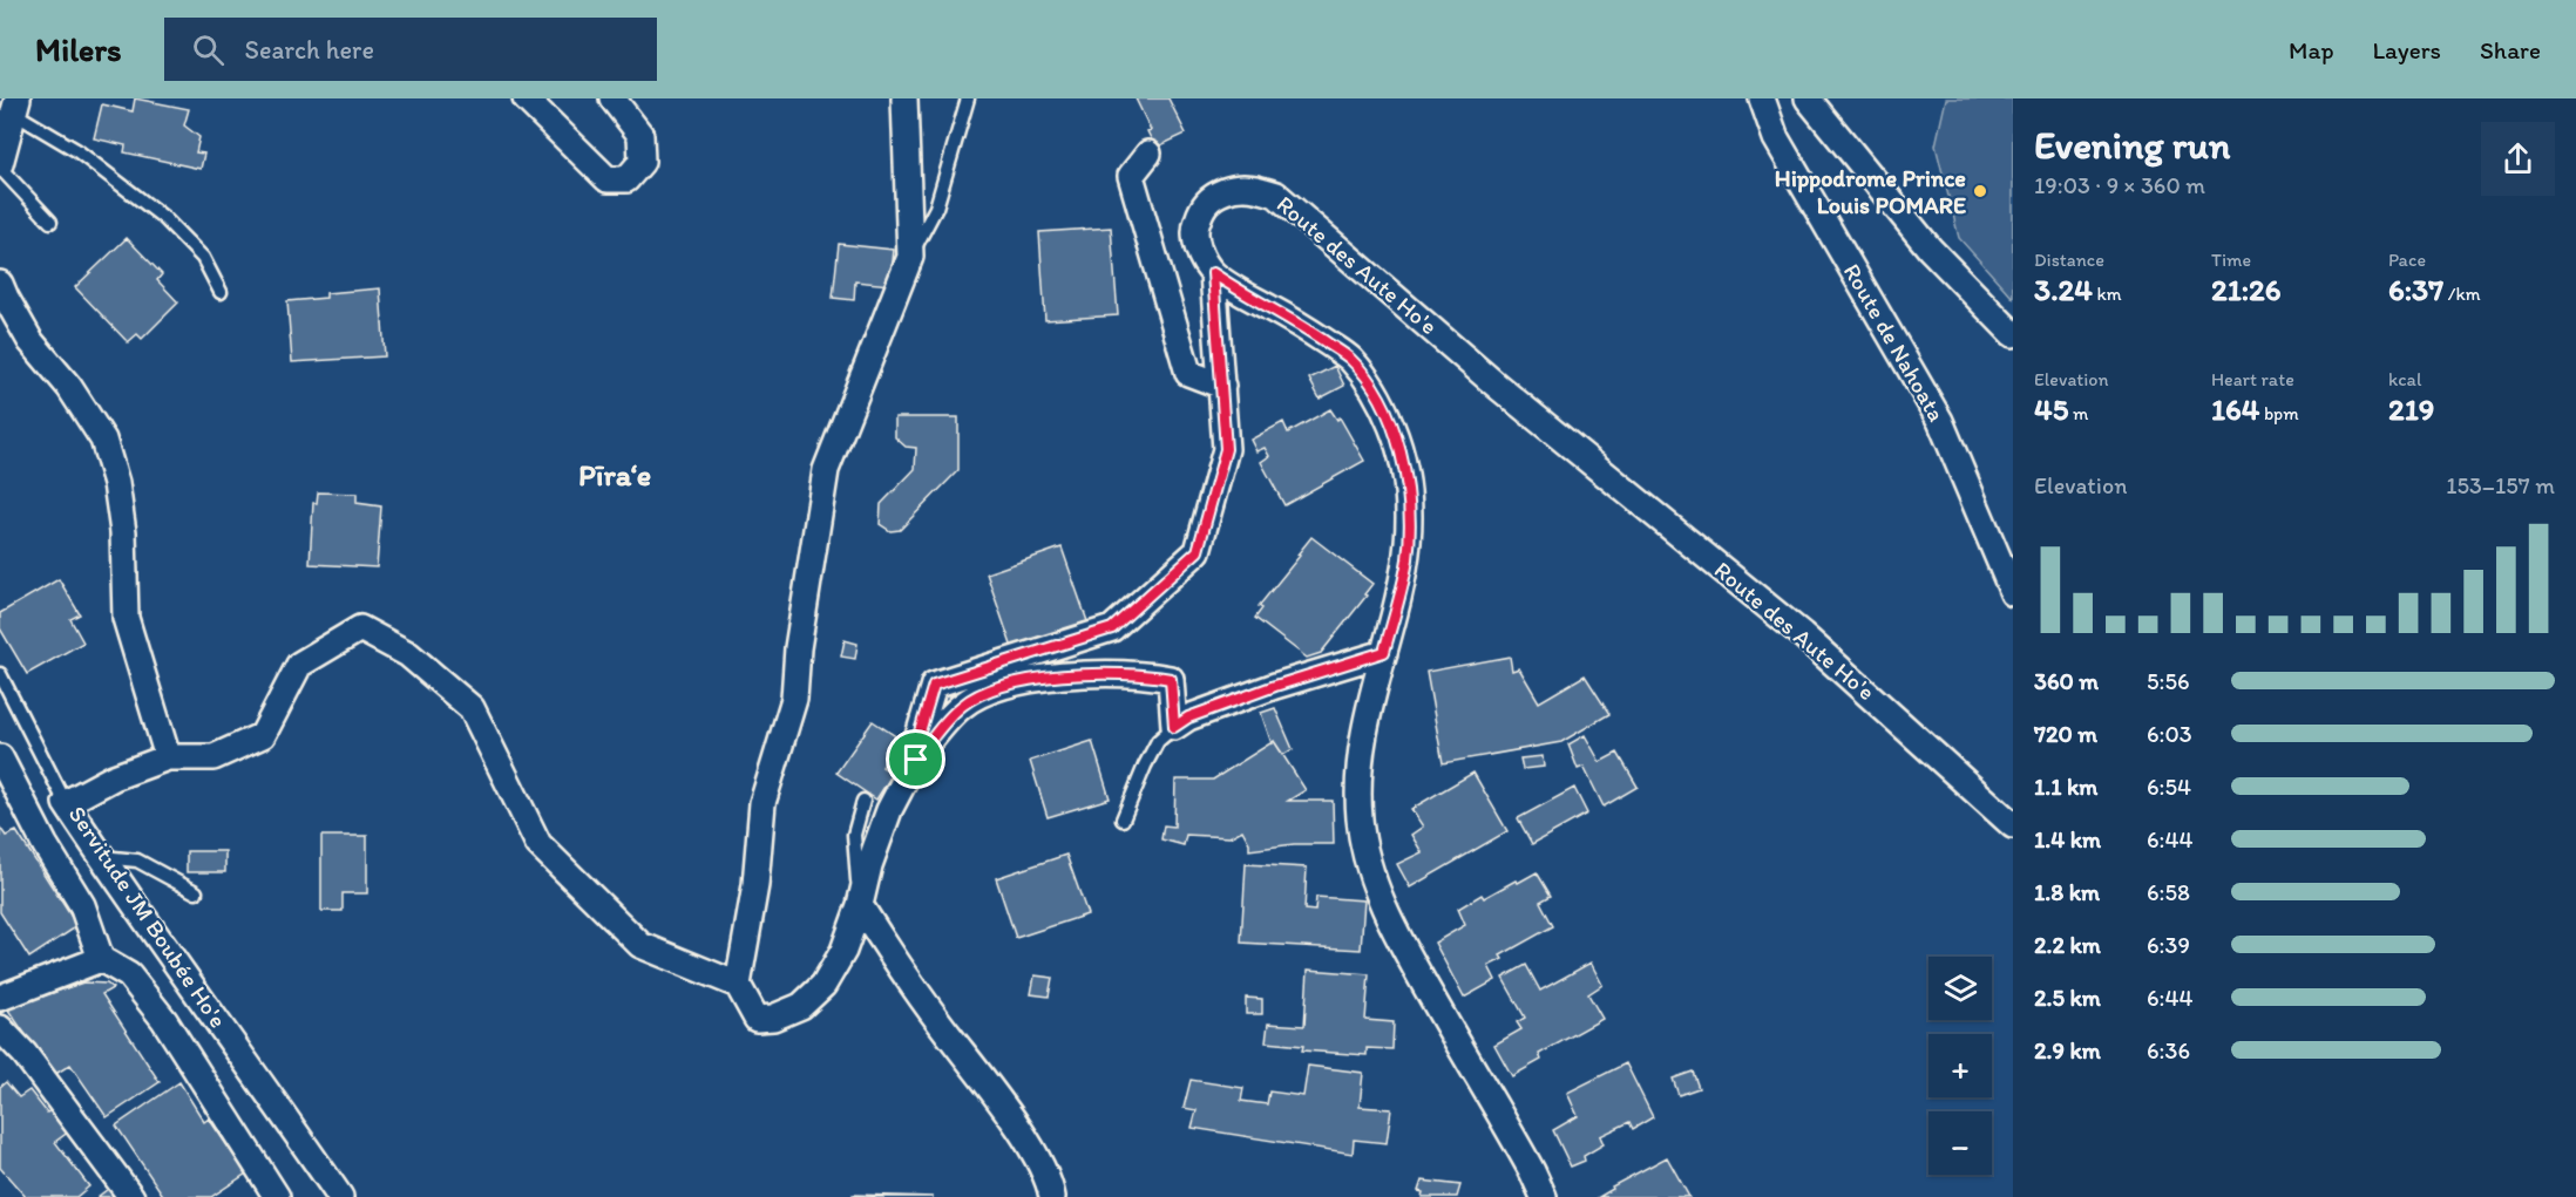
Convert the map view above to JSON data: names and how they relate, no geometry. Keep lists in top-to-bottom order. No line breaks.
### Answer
{"streets":{"street":["Route des Aute Ho'e","Route de Nahoata","Servitude JM Boubée Ho'e"]},"districts":["Pīraʻe"],"places":["Hippodrome Prince Louis POMARE"],"page":{"header":"Milers","search":"Search here","nav":["Map","Layers","Share"],"heading":["Evening run","19:03 · 9 × 360 m"],"stats":[["Distance","3.24 km"],["Time","21:26"],["Pace","6:37 /km"],["Elevation","45 m"],["Heart rate","164 bpm"],["kcal","219"]],"chart":["Elevation","153–157 m"],"list":[{"name":"360 m","note":"5:56"},{"name":"720 m","note":"6:03"},{"name":"1.1 km","note":"6:54"},{"name":"1.4 km","note":"6:44"},{"name":"1.8 km","note":"6:58"},{"name":"2.2 km","note":"6:39"},{"name":"2.5 km","note":"6:44"},{"name":"2.9 km","note":"6:36"}],"map_buttons":["+","−"]}}
